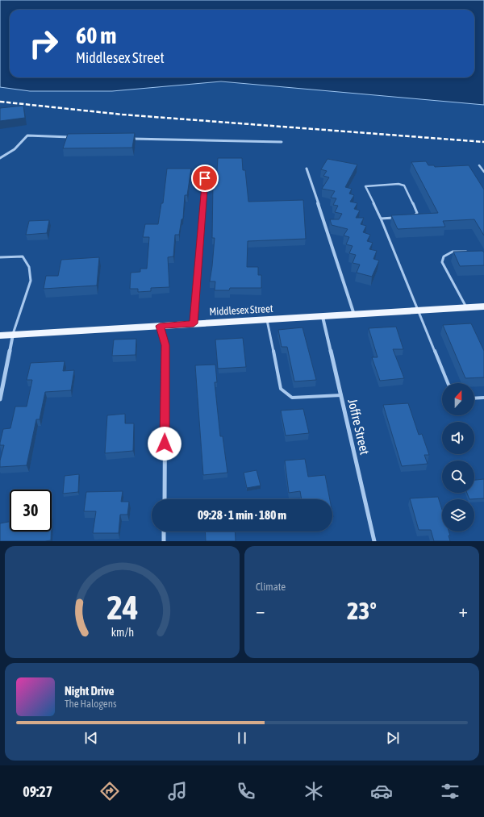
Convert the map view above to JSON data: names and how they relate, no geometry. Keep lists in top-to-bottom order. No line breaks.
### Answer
{"streets":{"main road":["Middlesex Street"],"street":["Joffre Street"]},"crossings":[["Middlesex Street","Joffre Street"]],"north":"top","page":{"turn":["60 m","Middlesex Street"],"limit":"30","trip":"09:28 · 1 min · 180 m","tile":"Climate","heat":["−","23°","+"],"song":["Night Drive","The Halogens"],"tabs":"09:27","gauge":["24","km/h"]}}
